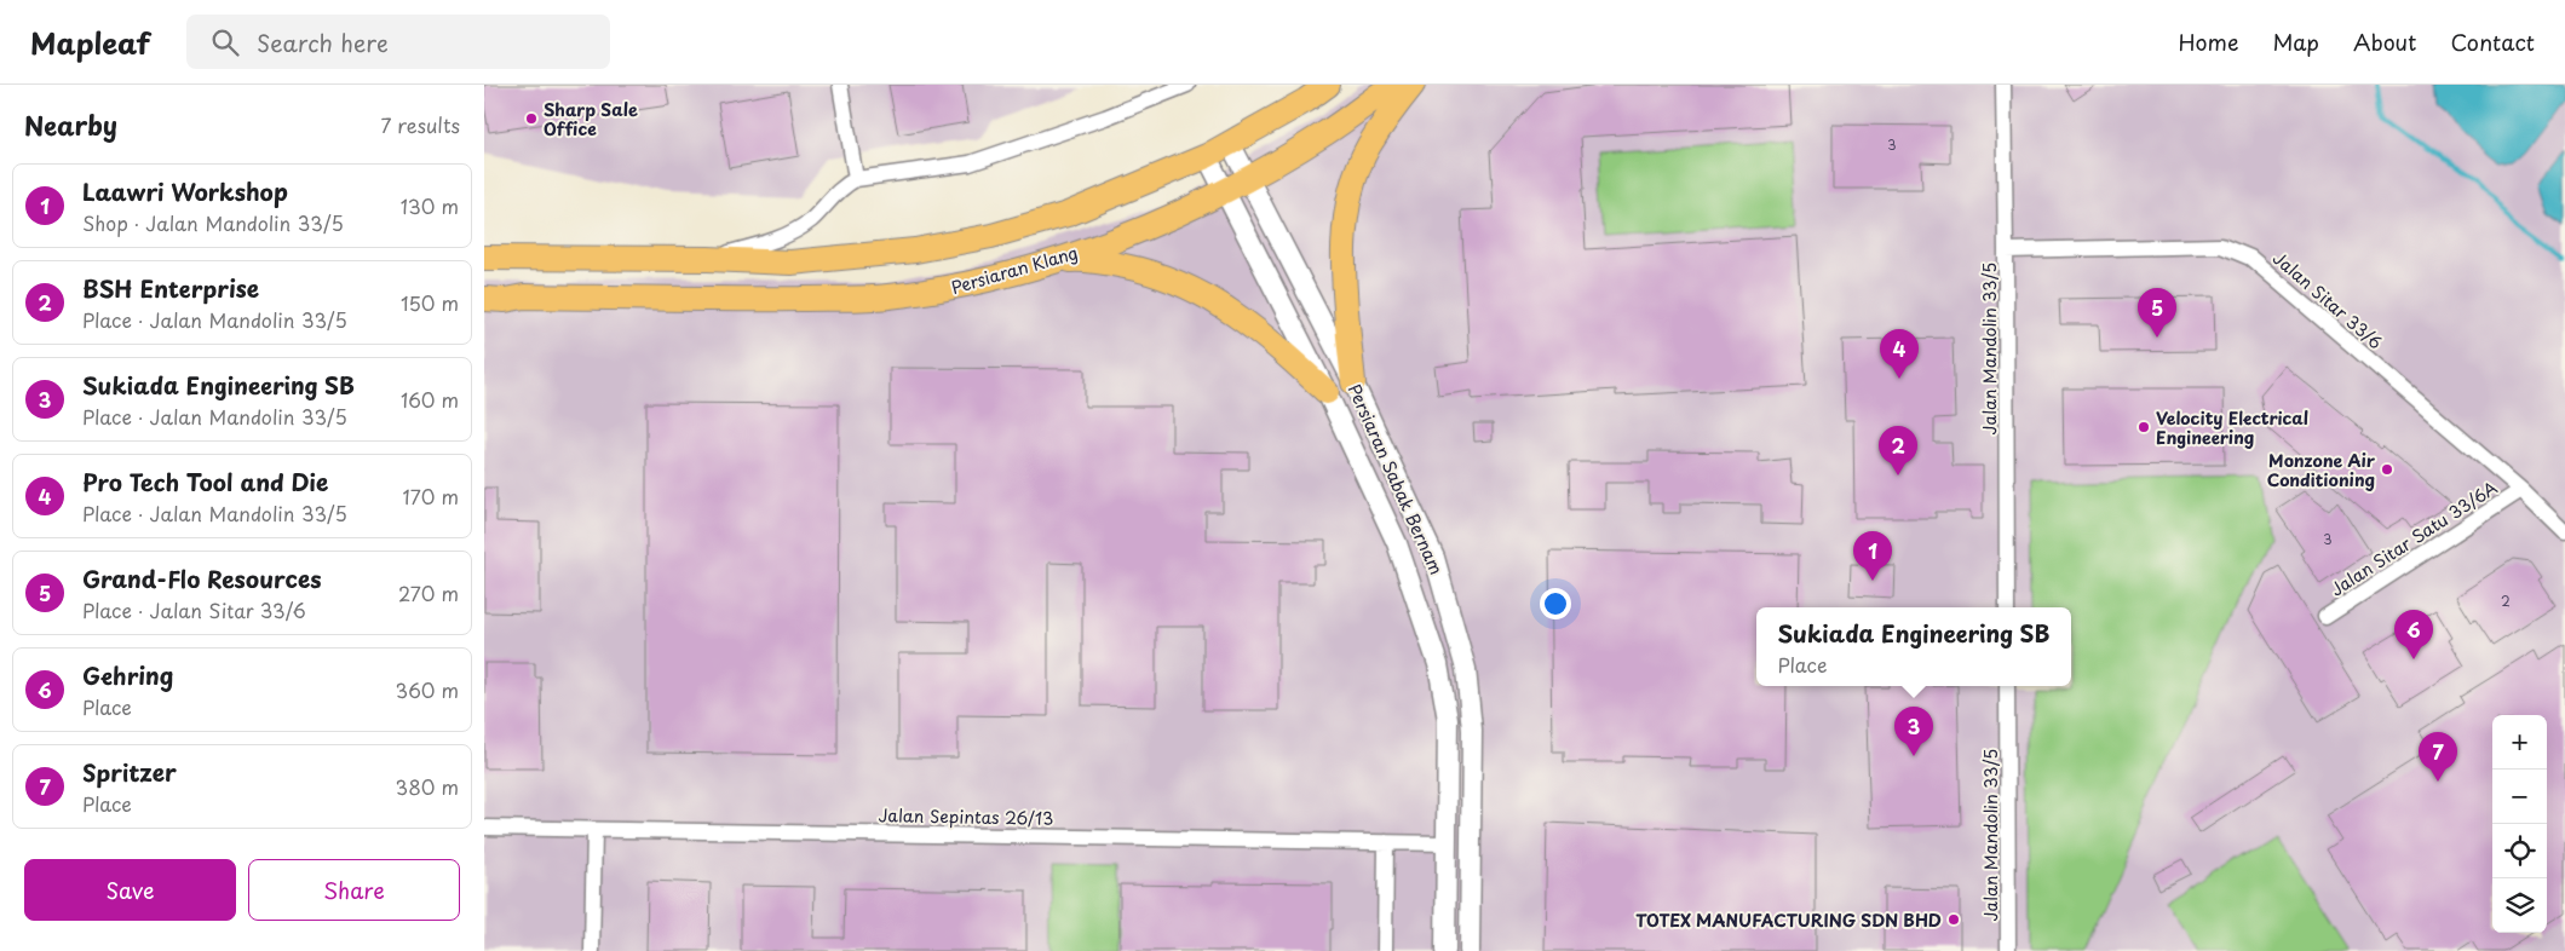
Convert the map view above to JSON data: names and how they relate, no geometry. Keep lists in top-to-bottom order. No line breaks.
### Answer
{"streets":{"main road":["Persiaran Klang"],"street":["Jalan Sitar 33/6","Jalan Mandolin 33/5","Persiaran Sabak Bernam","Jalan Sitar Satu 33/6A","Jalan Sepintas 26/13"]},"crossings":[["Persiaran Klang","Persiaran Sabak Bernam"],["Jalan Sitar 33/6","Jalan Mandolin 33/5"],["Jalan Sitar 33/6","Jalan Sitar Satu 33/6A"],["Persiaran Sabak Bernam","Jalan Sepintas 26/13"]],"places":["Sharp Sale Office","Velocity Electrical Engineering","Monzone Air Conditioning","TOTEX MANUFACTURING SDN BHD"],"house_numbers":["3","3","2"],"page":{"header":"Mapleaf","search":"Search here","nav":["Home","Map","About","Contact"],"heading":["Nearby","7 results"],"list":[{"mark":"1","name":"Laawri Workshop","note":"Shop · Jalan Mandolin 33/5","value":"130 m"},{"mark":"2","name":"BSH Enterprise","note":"Place · Jalan Mandolin 33/5","value":"150 m"},{"mark":"3","name":"Sukiada Engineering SB","note":"Place · Jalan Mandolin 33/5","value":"160 m"},{"mark":"4","name":"Pro Tech Tool and Die","note":"Place · Jalan Mandolin 33/5","value":"170 m"},{"mark":"5","name":"Grand-Flo Resources","note":"Place · Jalan Sitar 33/6","value":"270 m"},{"mark":"6","name":"Gehring","note":"Place","value":"360 m"},{"mark":"7","name":"Spritzer","note":"Place","value":"380 m"}],"pins":["5","4","2","1","6","3","7"],"popup":["Sukiada Engineering SB","Place"],"map_buttons":["+","−"],"buttons":["Save","Share"]}}
